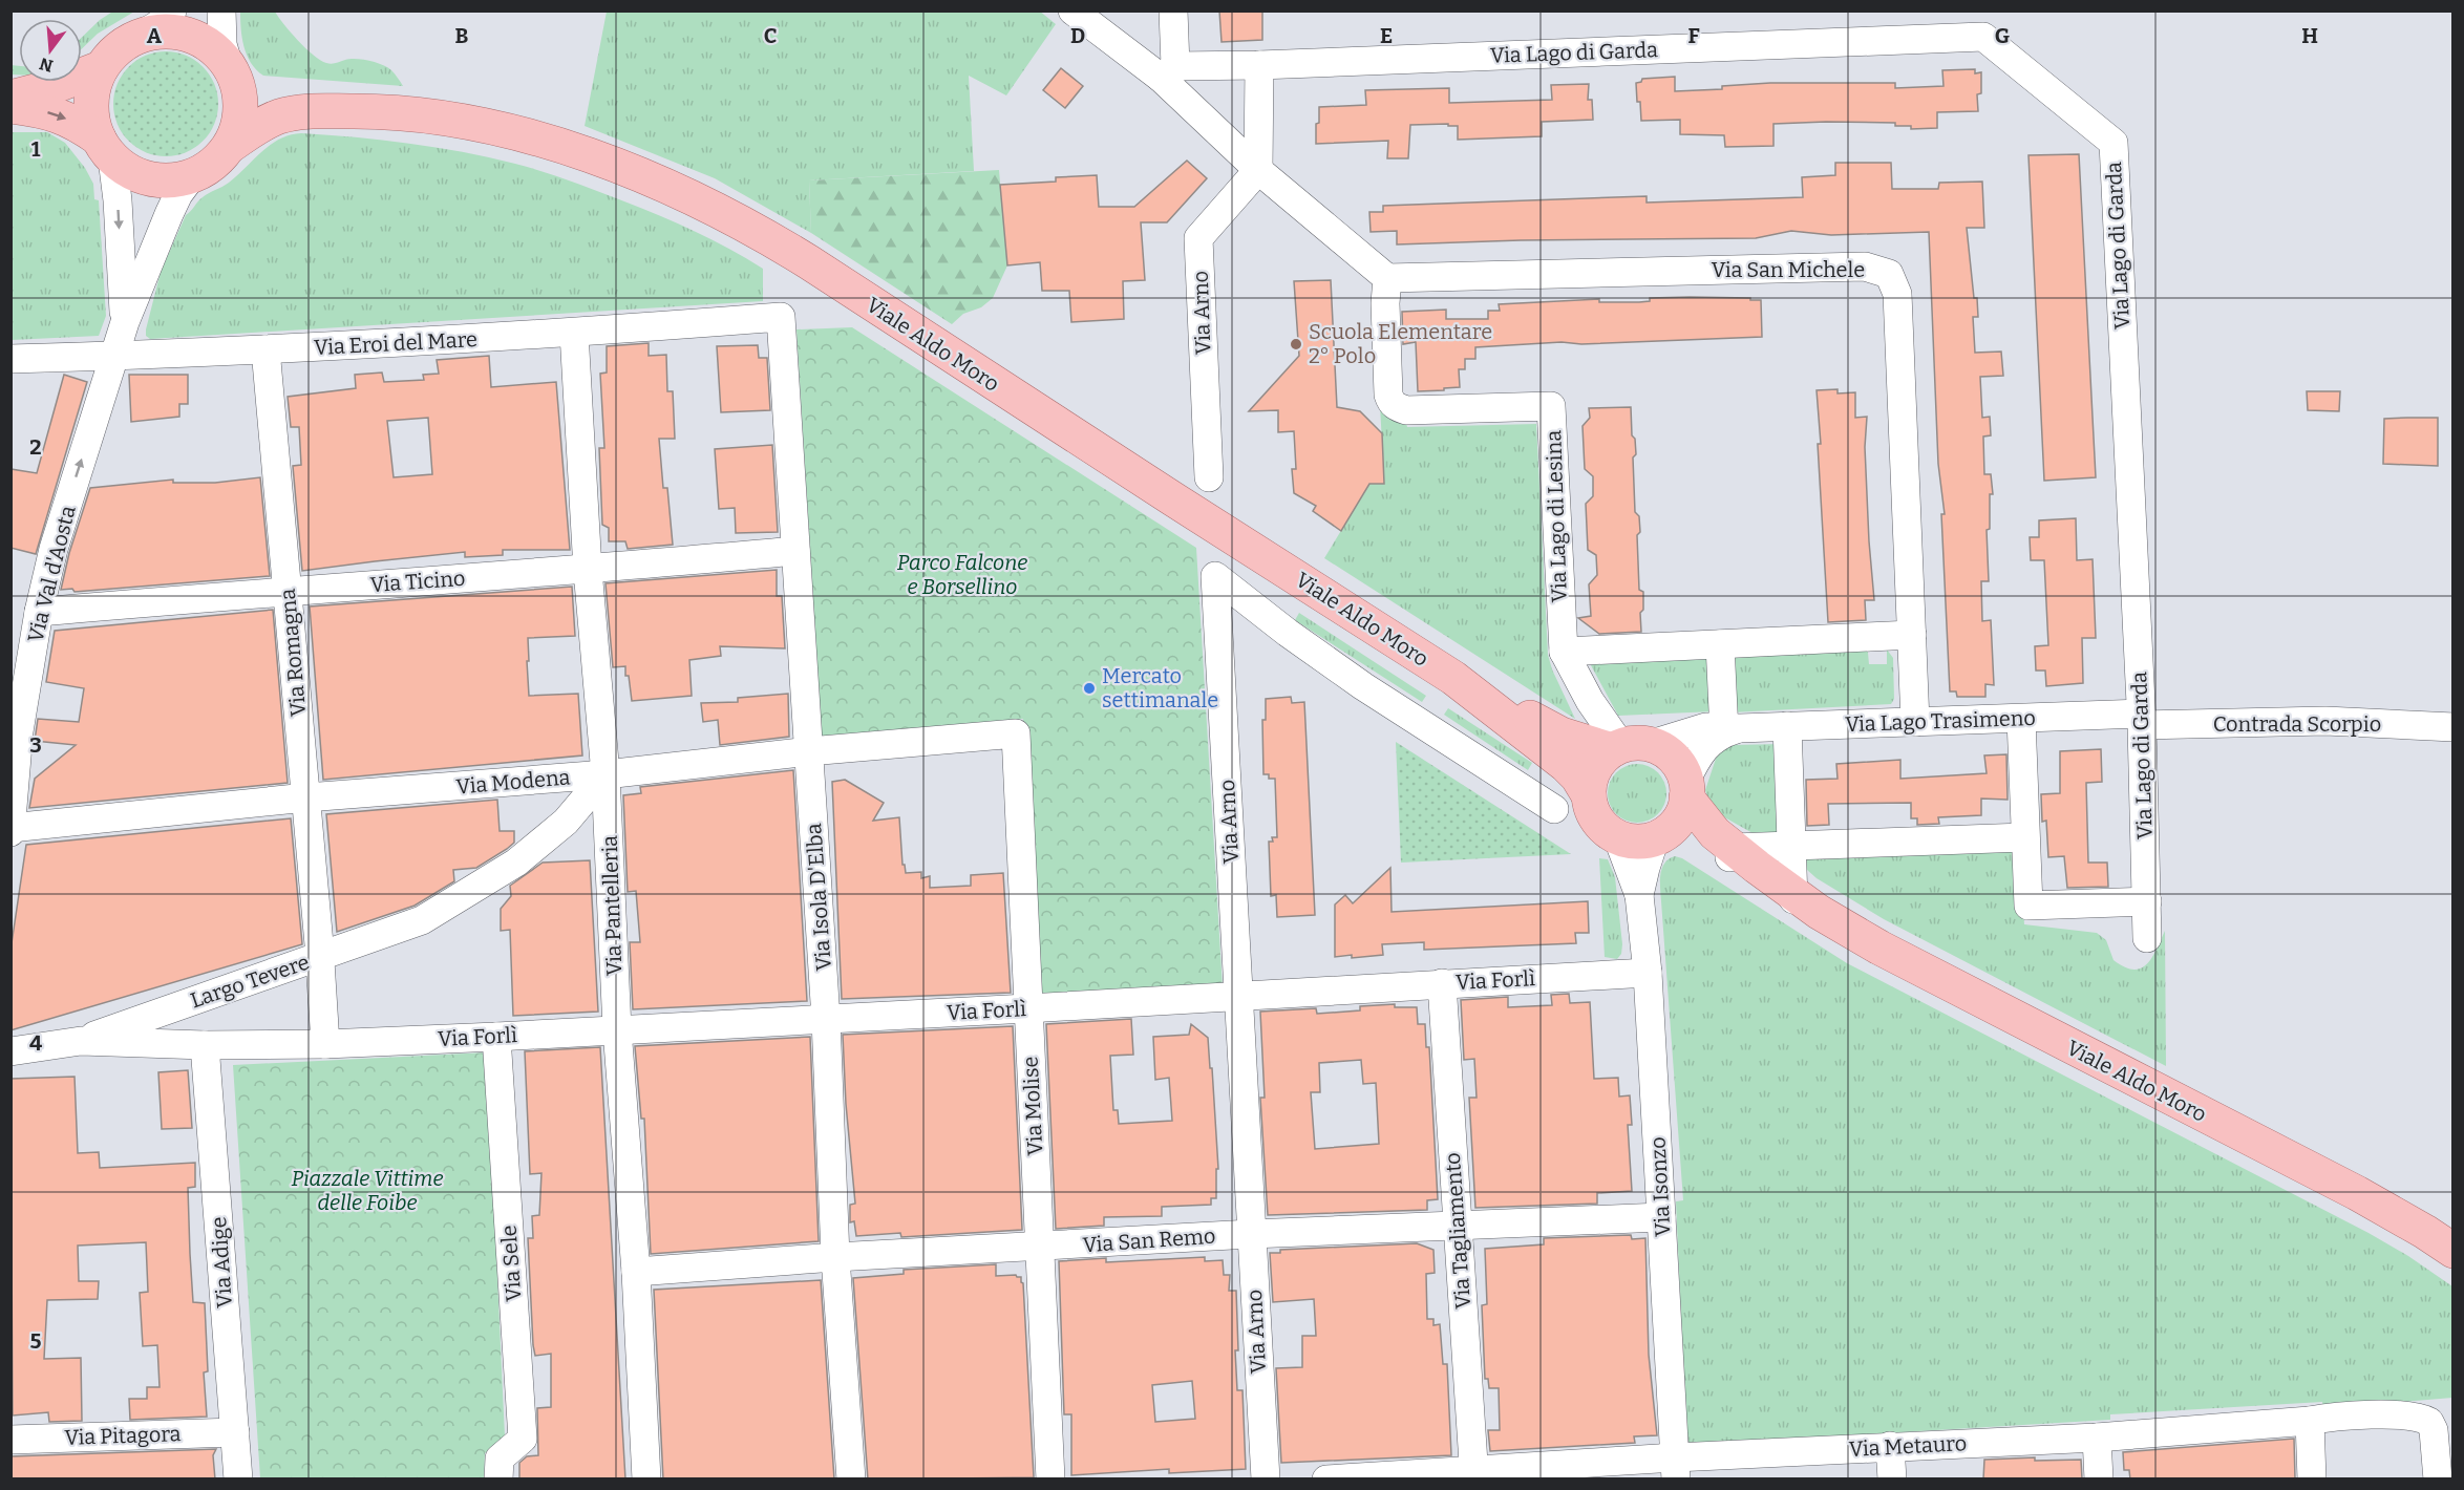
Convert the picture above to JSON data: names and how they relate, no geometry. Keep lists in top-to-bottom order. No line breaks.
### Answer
{"streets":{"main road":["Viale Aldo Moro"],"street":["Via Lago di Garda","Via San Michele","Via Arno","Via Eroi del Mare","Via Lago di Lesina","Via Val d'Aosta","Via Ticino","Via Romagna","Via Lago Trasimeno","Contrada Scorpio","Via Modena","Via Isola D'Elba","Via Pantelleria","Via Forlì","Largo Tevere","Via Molise","Via Isonzo","Via Tagliamento","Via San Remo","Via Adige","Via Sele","Via Pitagora","Via Metauro"]},"crossings":[["Via Lago di Garda","Via Lago Trasimeno"],["Via Lago di Garda","Contrada Scorpio"],["Via San Michele","Via Lago di Lesina"],["Via San Michele","Via Lago Trasimeno"],["Via Arno","Via Forlì"],["Via Arno","Via San Remo"],["Via Eroi del Mare","Via Val d'Aosta"],["Via Eroi del Mare","Via Romagna"],["Via Eroi del Mare","Via Isola D'Elba"],["Via Eroi del Mare","Via Pantelleria"],["Viale Aldo Moro","Via Lago di Lesina"],["Viale Aldo Moro","Via Val d'Aosta"],["Viale Aldo Moro","Via Lago Trasimeno"],["Via Lago di Lesina","Via Lago Trasimeno"],["Via Val d'Aosta","Via Ticino"],["Via Val d'Aosta","Via Modena"],["Via Ticino","Via Romagna"],["Via Ticino","Via Isola D'Elba"],["Via Ticino","Via Pantelleria"],["Via Romagna","Via Modena"],["Via Romagna","Largo Tevere"],["Via Lago Trasimeno","Contrada Scorpio"],["Via Modena","Via Isola D'Elba"],["Via Modena","Via Pantelleria"],["Via Modena","Via Molise"],["Via Isola D'Elba","Via Forlì"],["Via Isola D'Elba","Via San Remo"],["Via Pantelleria","Via Forlì"],["Via Pantelleria","Via San Remo"],["Via Forlì","Largo Tevere"],["Via Forlì","Via Molise"],["Via Forlì","Via Isonzo"],["Via Forlì","Via Tagliamento"],["Via Forlì","Via Sele"],["Largo Tevere","Via Adige"],["Via Molise","Via San Remo"],["Via Isonzo","Via San Remo"],["Via Isonzo","Via Metauro"],["Via Tagliamento","Via San Remo"],["Via Tagliamento","Via Metauro"],["Via Adige","Via Pitagora"]],"parks":["Parco Falcone e Borsellino","Piazzale Vittime delle Foibe"],"places":["Scuola Elementare 2° Polo","Mercato settimanale"],"north":"bottom","grid":{"columns":["A","B","C","D","E","F","G","H"],"rows":["1","2","3","4","5"]}}
